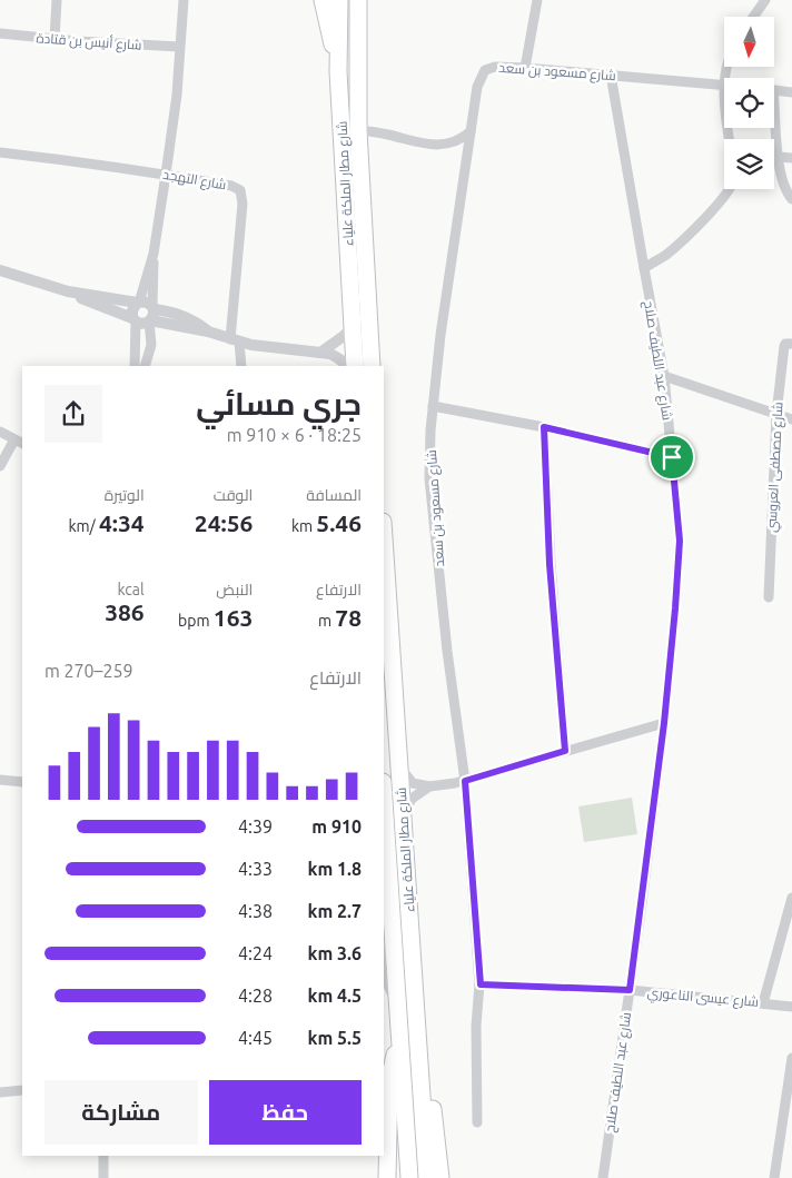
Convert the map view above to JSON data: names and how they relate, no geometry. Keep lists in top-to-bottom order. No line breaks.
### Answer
{"streets":{"highway":["شارع مطار الملكة علياء"],"street":["شارع أنيس بن قتادة","شارع مسعود بن سعد","شارع التهجد","شارع عبد اللطيف صلاح","شارع مصطفى العروسي","شارع عيسى الناعوري"]},"crossings":[["شارع مسعود بن سعد","شارع عبد اللطيف صلاح"],["شارع مسعود بن سعد","شارع عيسى الناعوري"],["شارع عبد اللطيف صلاح","شارع عيسى الناعوري"]],"north":"bottom","page":{"heading":["جري مسائي","18:25 · 6 × 910 m"],"stats":[["المسافة","5.46 km"],["الوقت","24:56"],["الوتيرة","4:34 /km"],["الارتفاع","78 m"],["النبض","163 bpm"],["kcal","386"]],"chart":["الارتفاع","259–270 m"],"list":[{"name":"910 m","note":"4:39"},{"name":"1.8 km","note":"4:33"},{"name":"2.7 km","note":"4:38"},{"name":"3.6 km","note":"4:24"},{"name":"4.5 km","note":"4:28"},{"name":"5.5 km","note":"4:45"}],"buttons":["حفظ","مشاركة"]}}
